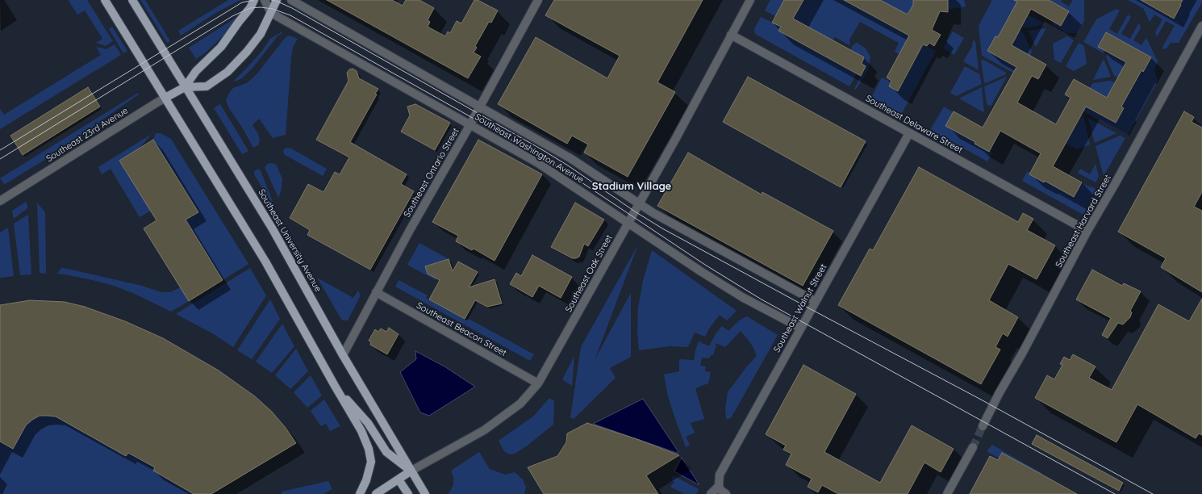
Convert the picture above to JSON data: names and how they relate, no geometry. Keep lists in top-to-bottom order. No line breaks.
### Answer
{"streets":{"main road":["Southeast 23rd Avenue","Southeast University Avenue","Southeast Oak Street"],"street":["Southeast Delaware Street","Southeast Washington Avenue","Southeast Ontario Street","Southeast Harvard Street","Southeast Walnut Street","Southeast Beacon Street"]},"crossings":[["Southeast Delaware Street","Southeast Harvard Street"],["Southeast Delaware Street","Southeast Oak Street"],["Southeast Delaware Street","Southeast Walnut Street"],["Southeast 23rd Avenue","Southeast University Avenue"],["Southeast Washington Avenue","Southeast Ontario Street"],["Southeast Washington Avenue","Southeast Oak Street"],["Southeast Washington Avenue","Southeast Walnut Street"],["Southeast Ontario Street","Southeast University Avenue"],["Southeast Ontario Street","Southeast Beacon Street"],["Southeast University Avenue","Southeast Oak Street"],["Southeast Oak Street","Southeast Beacon Street"]],"districts":["Stadium Village"]}
